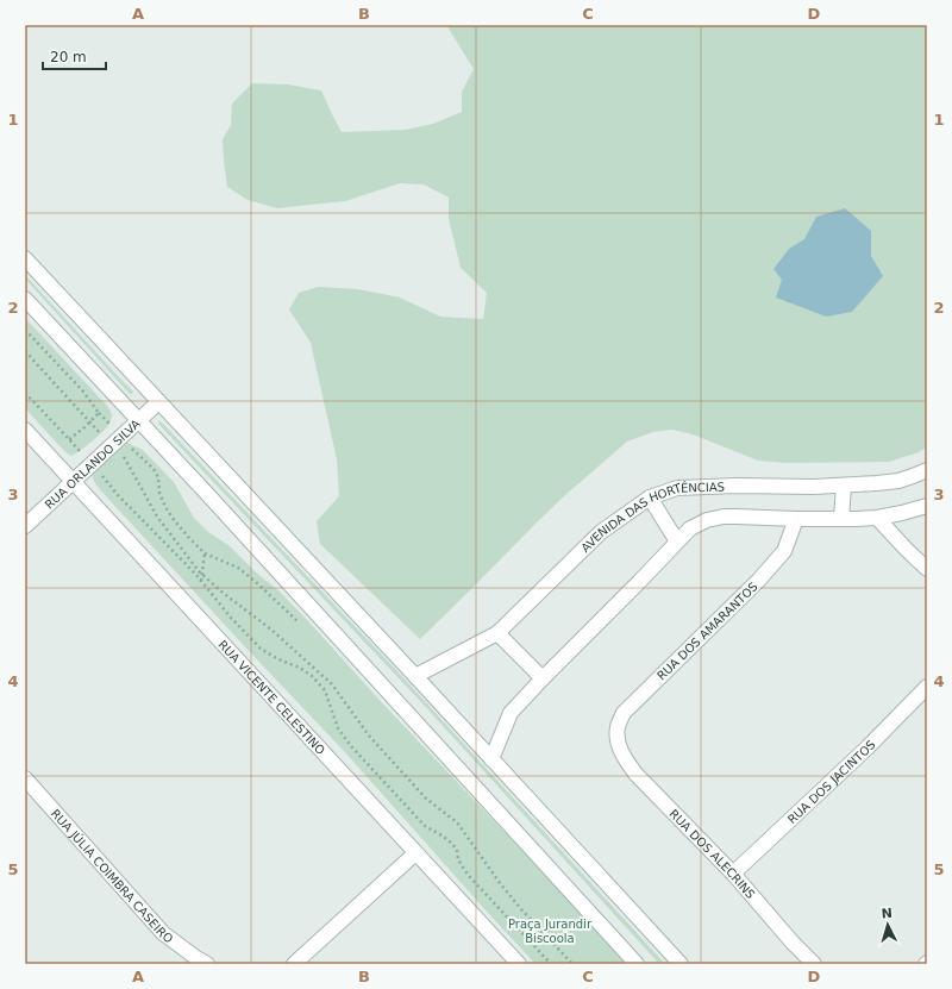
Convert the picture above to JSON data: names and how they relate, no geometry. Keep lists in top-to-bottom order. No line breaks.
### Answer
{"streets":{"street":["RUA ORLANDO SILVA","AVENIDA DAS HORTÊNCIAS","RUA DOS AMARANTOS","RUA VICENTE CELESTINO","RUA DOS JACINTOS","RUA DOS ALECRINS","RUA JÚLIA COIMBRA CASEIRO"]},"crossings":[["RUA ORLANDO SILVA","RUA VICENTE CELESTINO"],["AVENIDA DAS HORTÊNCIAS","RUA DOS AMARANTOS"],["RUA DOS AMARANTOS","RUA DOS ALECRINS"],["RUA DOS JACINTOS","RUA DOS ALECRINS"]],"parks":["Praça Jurandir Biscoola"],"scale_bar":"20 m","north":"top","grid":{"columns":["A","B","C","D"],"rows":["1","2","3","4","5"]}}
